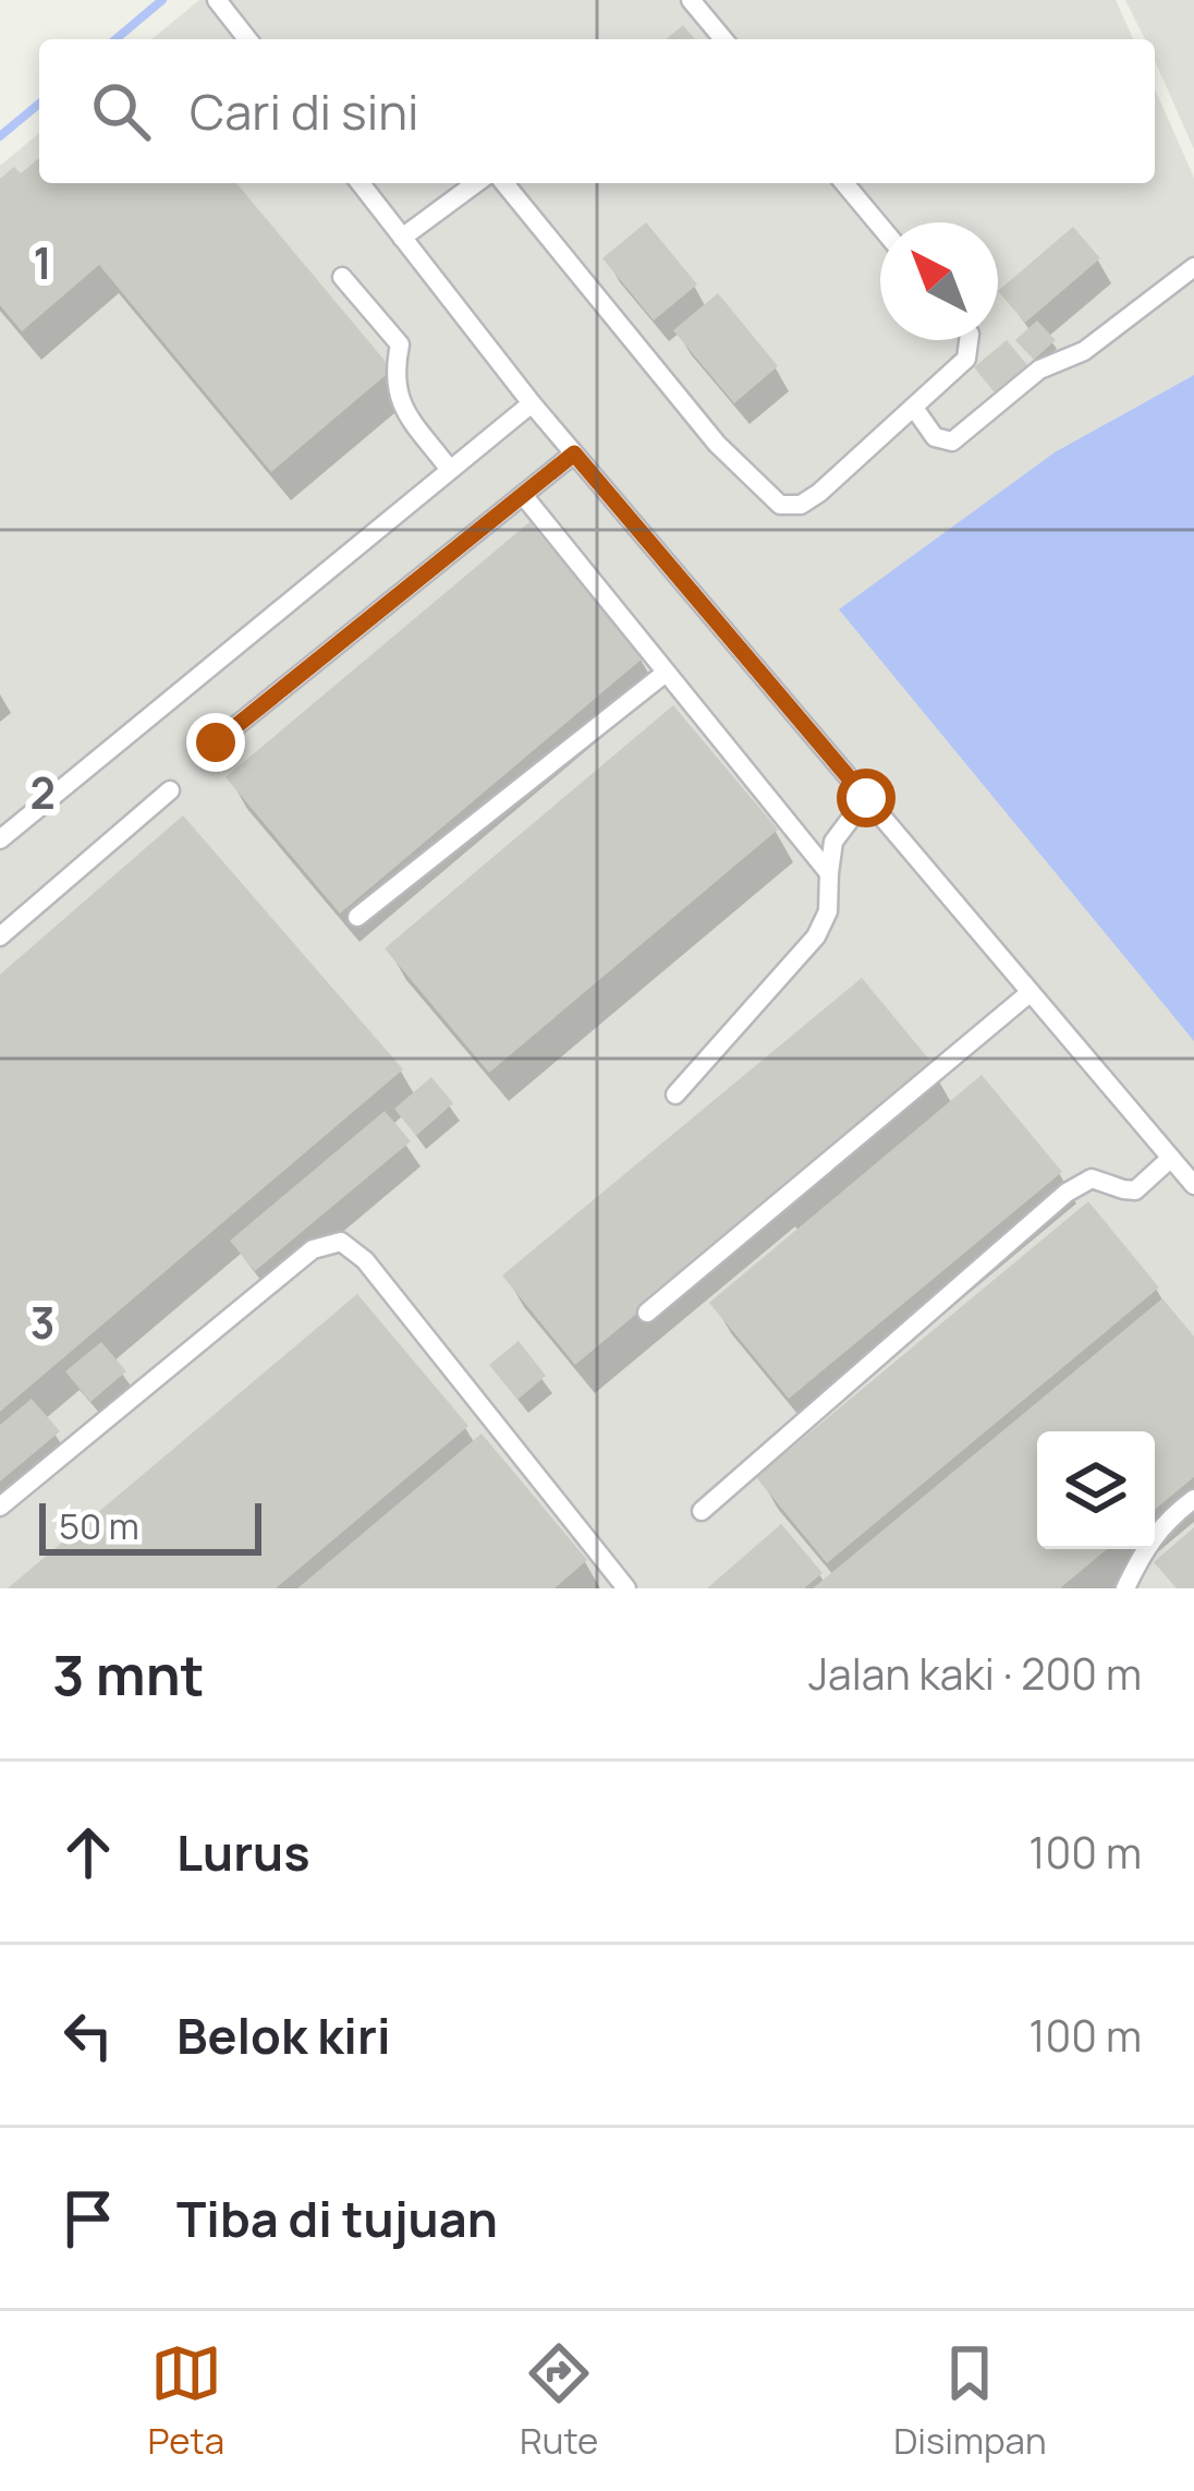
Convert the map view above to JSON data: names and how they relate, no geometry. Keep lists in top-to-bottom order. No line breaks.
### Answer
{"scale_bar":"50 m","north":"top left","page":{"search":"Cari di sini","scale":"50 m","heading":["3 mnt","Jalan kaki · 200 m"],"list":[["Lurus","100 m"],["Belok kiri","100 m"],"Tiba di tujuan"],"nav":["Peta","Rute","Disimpan"]},"grid":{"rows":["1","2","3"]}}
